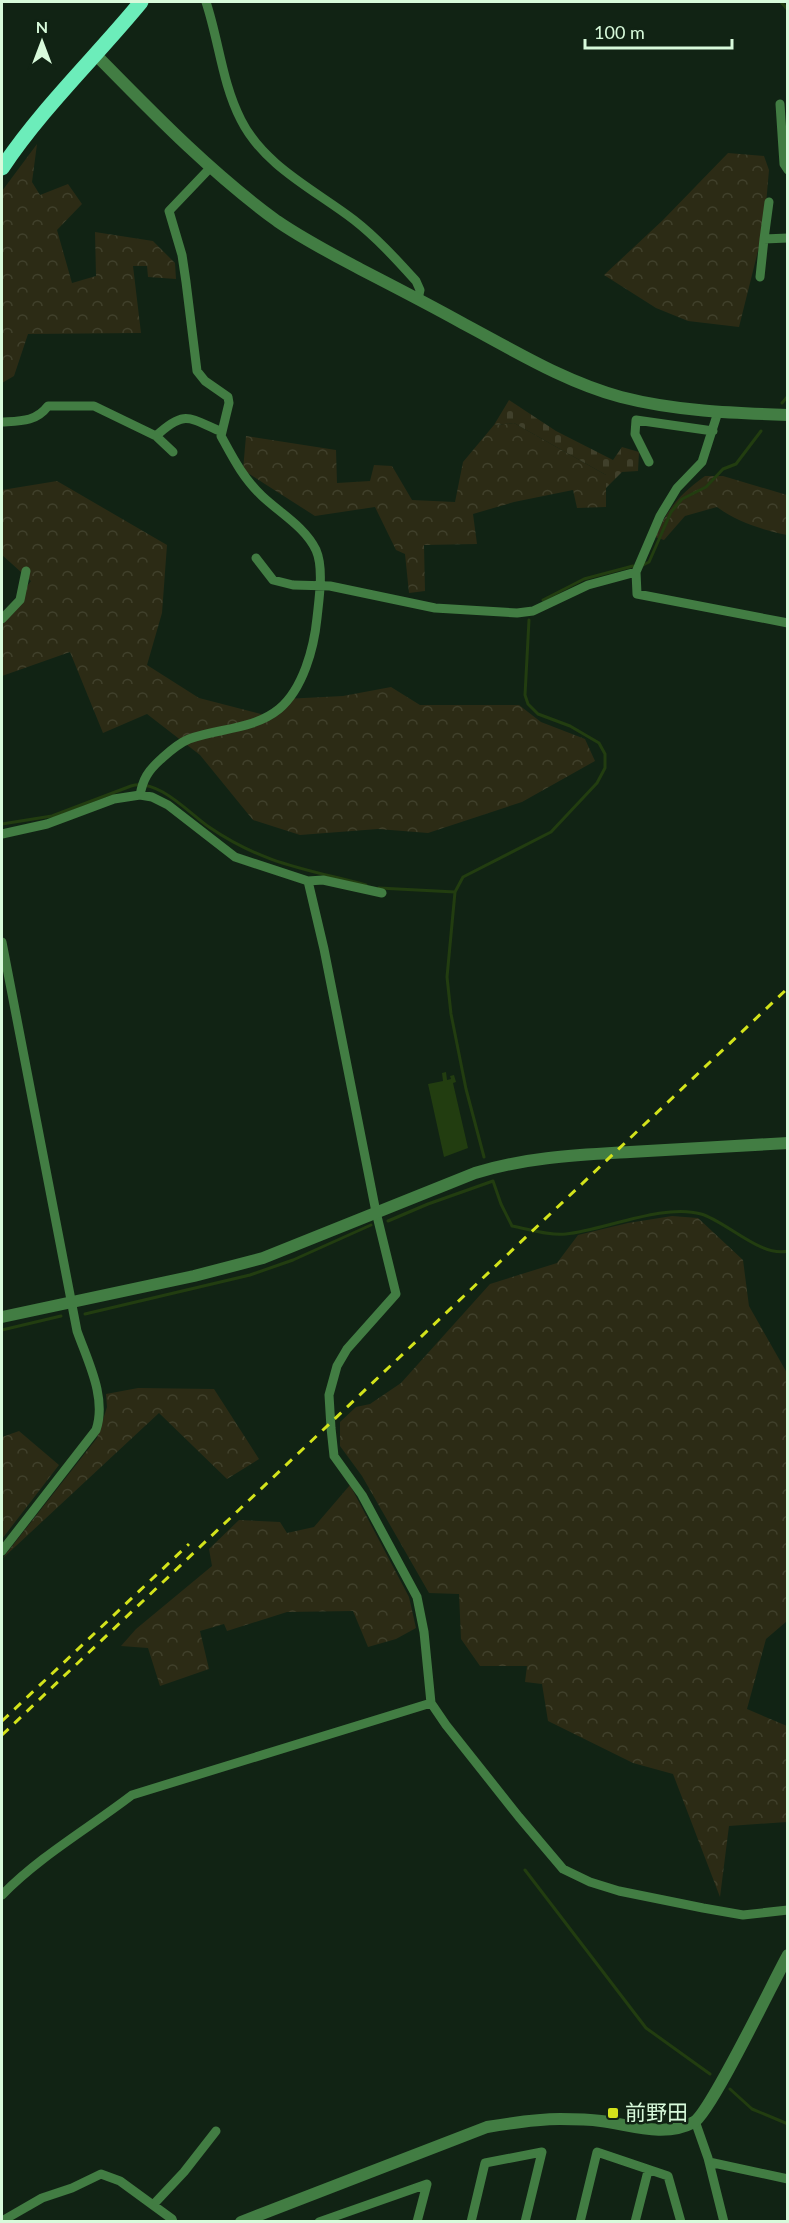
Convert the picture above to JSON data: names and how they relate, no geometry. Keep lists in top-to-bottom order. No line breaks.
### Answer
{"places":{"transit":["前野田"]},"scale_bar":"100 m","north":"top"}
